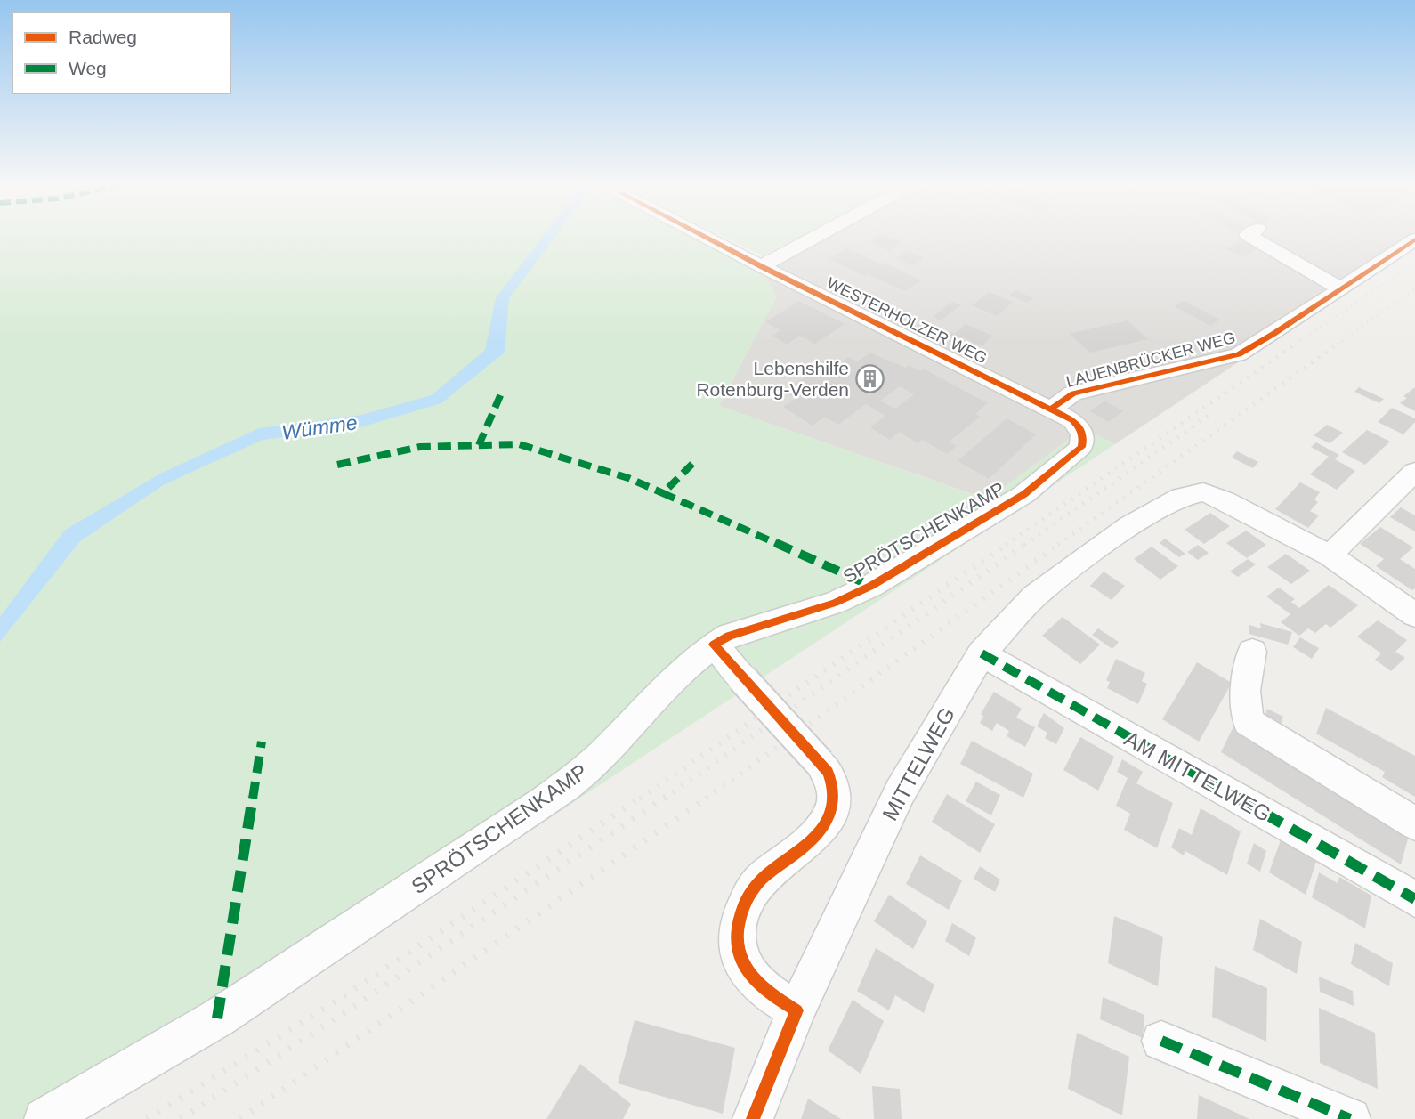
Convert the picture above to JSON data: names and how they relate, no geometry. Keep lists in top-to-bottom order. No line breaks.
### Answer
{"streets":{"street":["WESTERHOLZER WEG","LAUENBRÜCKER WEG","SPRÖTSCHENKAMP","MITTELWEG","AM MITTELWEG"]},"crossings":[["WESTERHOLZER WEG","LAUENBRÜCKER WEG"],["WESTERHOLZER WEG","SPRÖTSCHENKAMP"],["MITTELWEG","AM MITTELWEG"]],"water":["Wümme"],"places":{"building":["Lebenshilfe Rotenburg-Verden"]},"legend":["Radweg","Weg"]}
